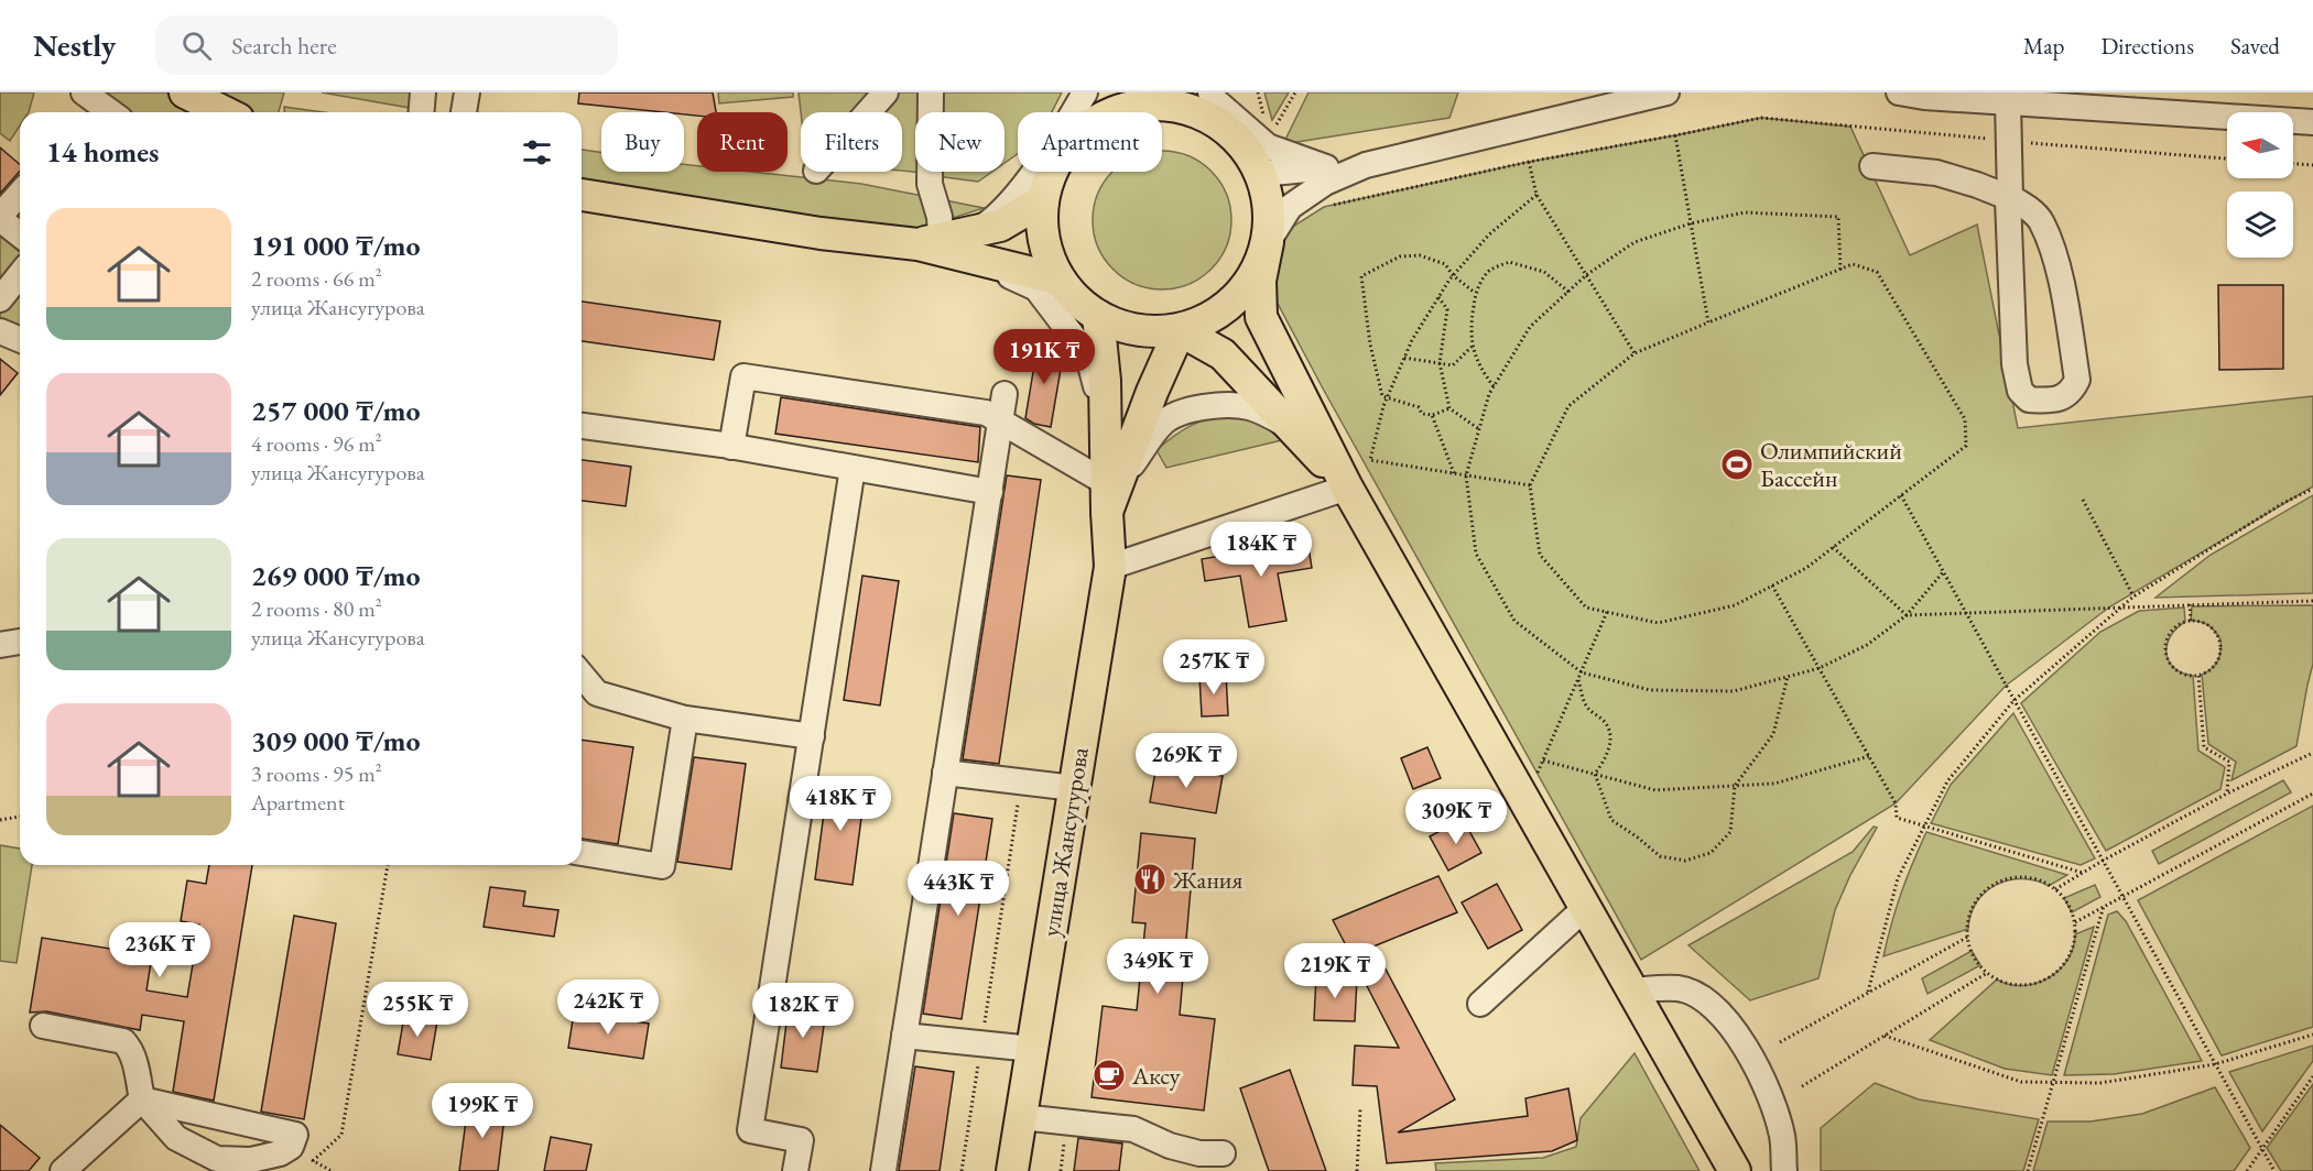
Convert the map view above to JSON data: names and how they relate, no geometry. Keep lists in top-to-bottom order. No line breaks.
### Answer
{"streets":{"main road":["улица Жансугурова"]},"places":{"sports":["Олимпийский Бассейн"],"restaurant":["Жания"],"cafe":["Аксу"]},"north":"left","page":{"header":"Nestly","search":"Search here","nav":["Map","Directions","Saved"],"chip":["Buy","Rent","Filters","New","Apartment"],"heading":"14 homes","list":[{"name":"191 000 ₸/mo","note":"2 rooms · 66 m² · улица Жансугурова"},{"name":"257 000 ₸/mo","note":"4 rooms · 96 m² · улица Жансугурова"},{"name":"269 000 ₸/mo","note":"2 rooms · 80 m² · улица Жансугурова"},{"name":"309 000 ₸/mo","note":"3 rooms · 95 m² · Apartment"}],"price":["191K ₸","184K ₸","257K ₸","269K ₸","418K ₸","309K ₸","443K ₸","236K ₸","349K ₸","219K ₸","242K ₸","255K ₸","182K ₸","199K ₸"]}}
